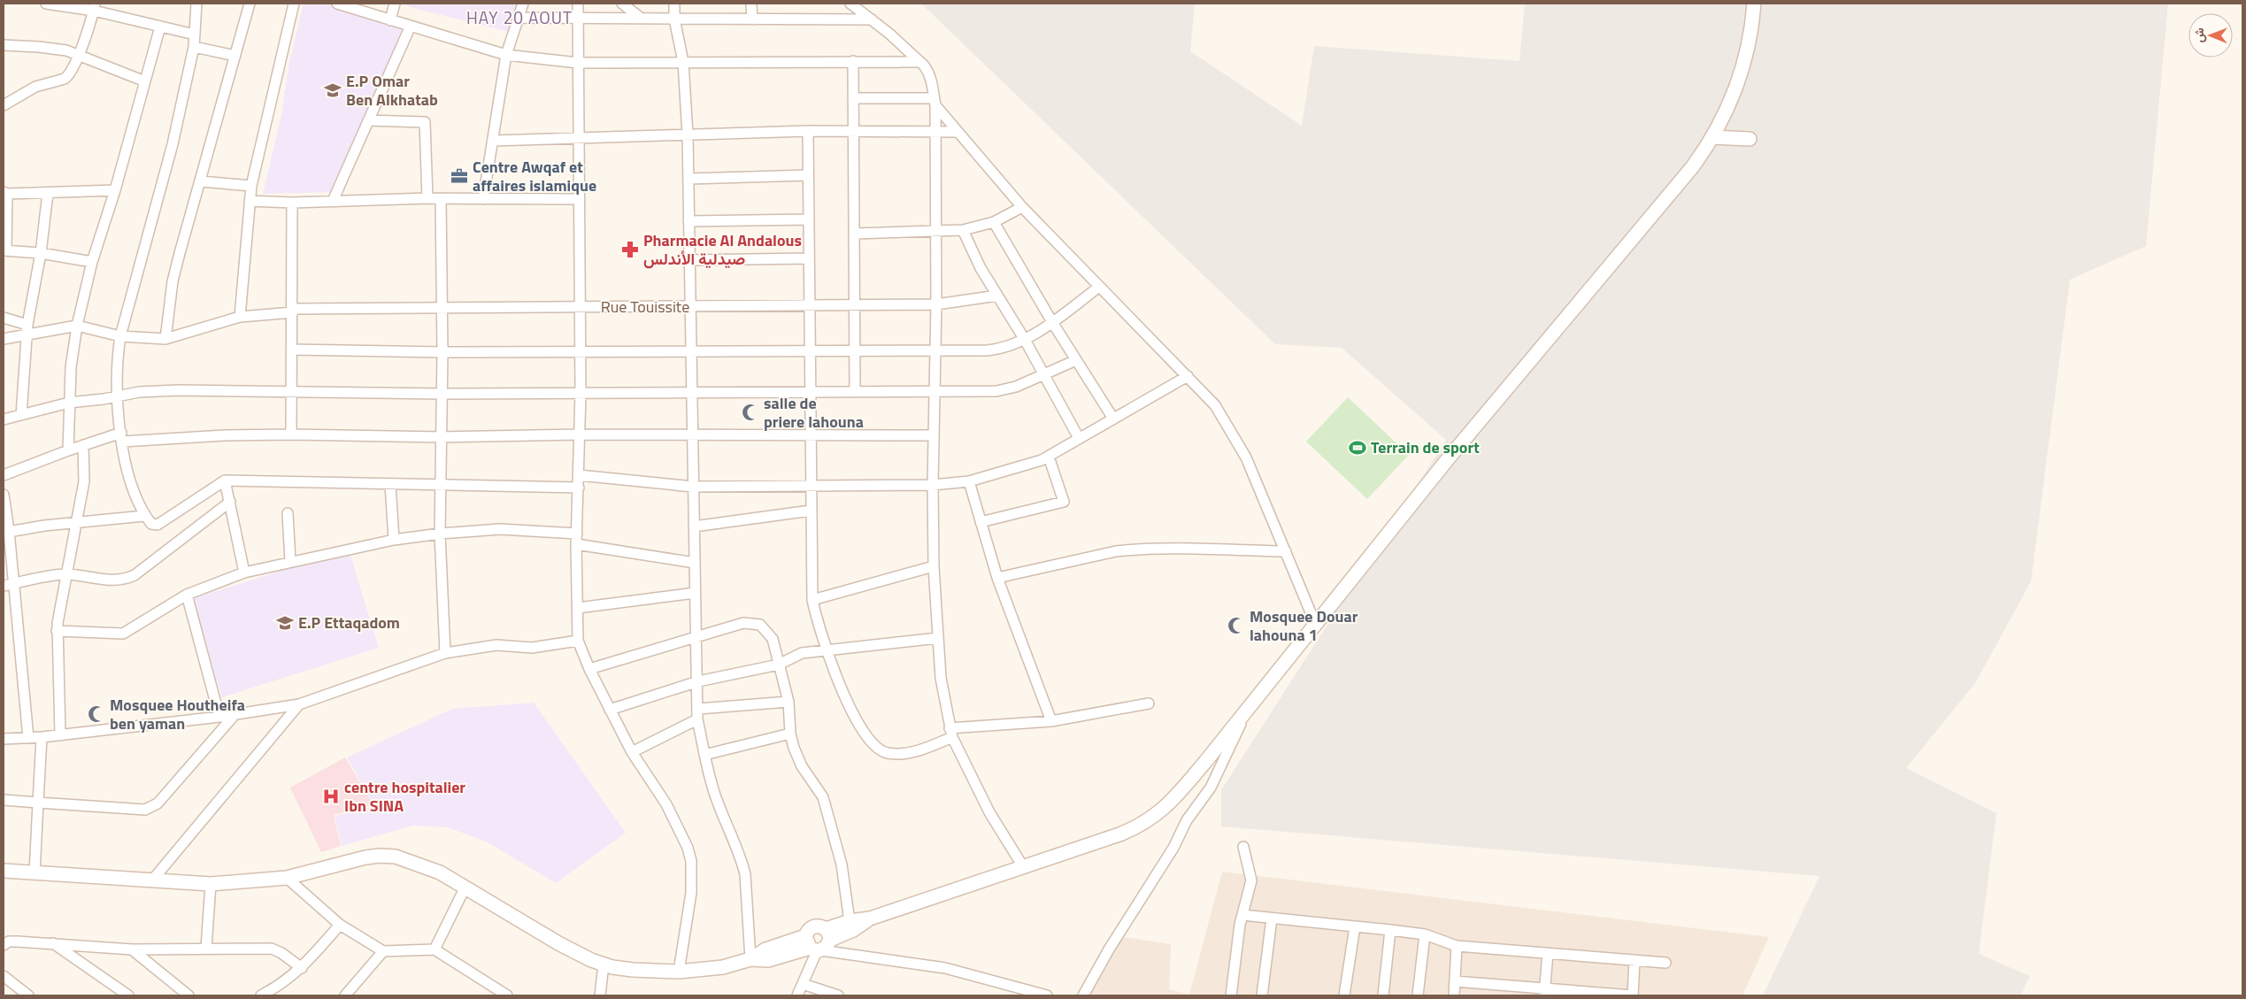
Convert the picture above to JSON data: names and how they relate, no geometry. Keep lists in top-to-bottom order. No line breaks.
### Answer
{"streets":{"street":["Rue Touissite"]},"districts":["HAY 20 AOUT"],"places":{"school or university":["E.P Omar Ben Alkhatab","E.P Ettaqadom"],"office":["Centre Awqaf et affaires islamique"],"pharmacy":["Pharmacie Al Andalous صيدلية الأندلس"],"mosque":["salle de priere lahouna","Mosquee Douar lahouna 1","Mosquee Houtheifa ben yaman"],"sports":["Terrain de sport"],"hospital":["centre hospitalier Ibn SINA"]},"north":"left"}
